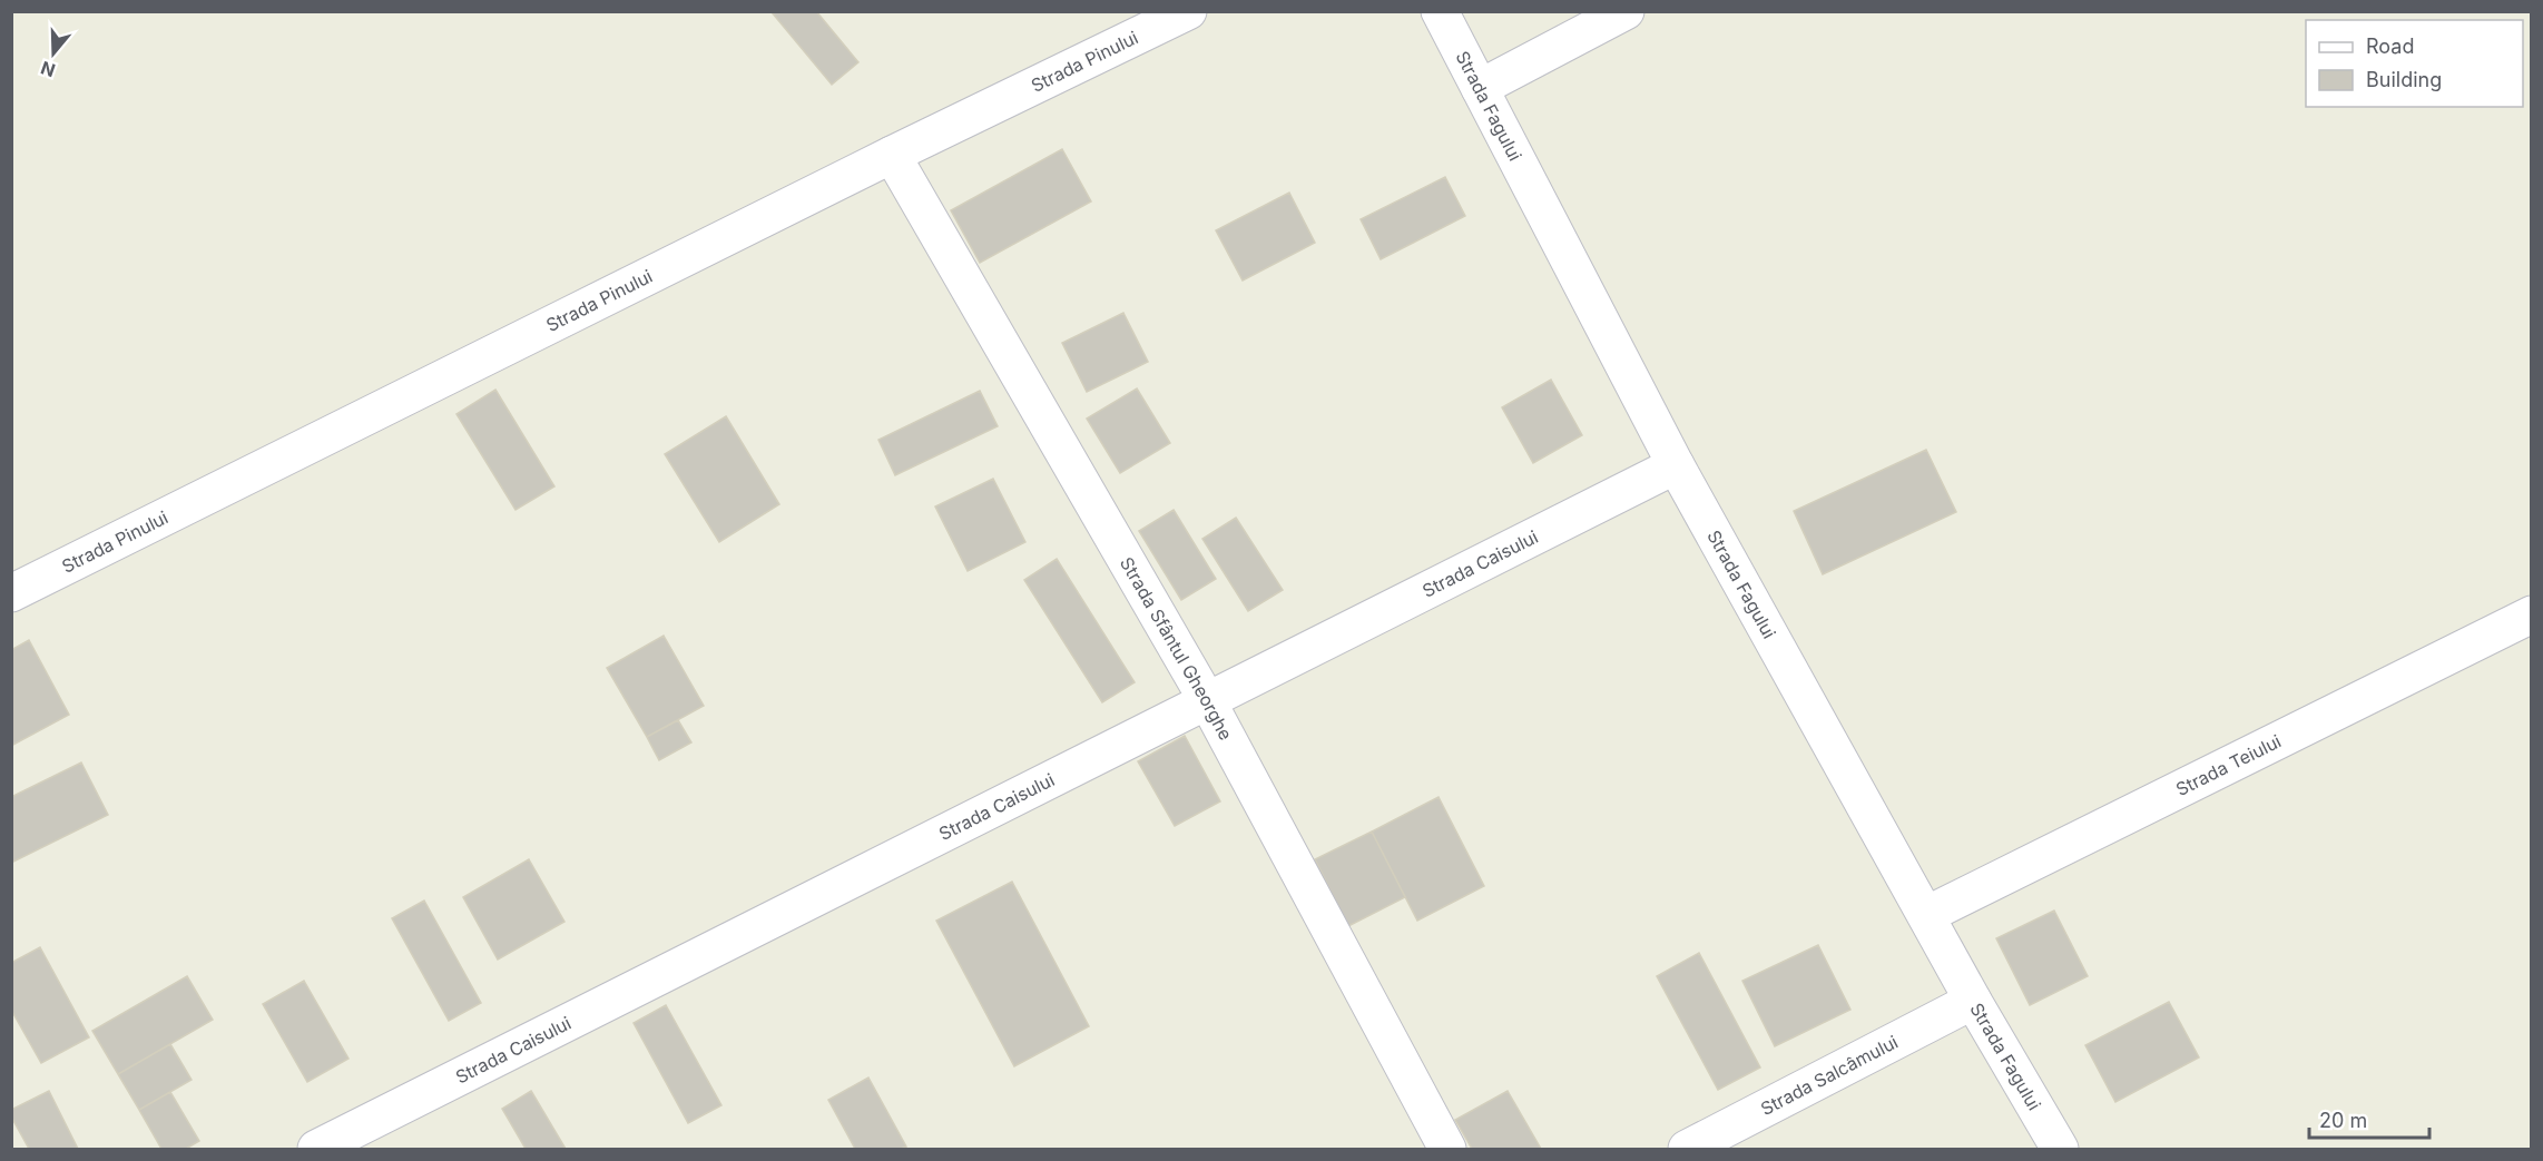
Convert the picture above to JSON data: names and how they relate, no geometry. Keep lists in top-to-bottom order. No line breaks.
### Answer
{"streets":{"street":["Strada Pinului","Strada Fagului","Strada Caisului","Strada Sfântul Gheorghe","Strada Teiului","Strada Salcâmului"]},"crossings":[["Strada Pinului","Strada Sfântul Gheorghe"],["Strada Fagului","Strada Caisului"],["Strada Fagului","Strada Teiului"],["Strada Fagului","Strada Salcâmului"],["Strada Caisului","Strada Sfântul Gheorghe"]],"legend":["Road","Building"],"scale_bar":"20 m","north":"bottom"}
